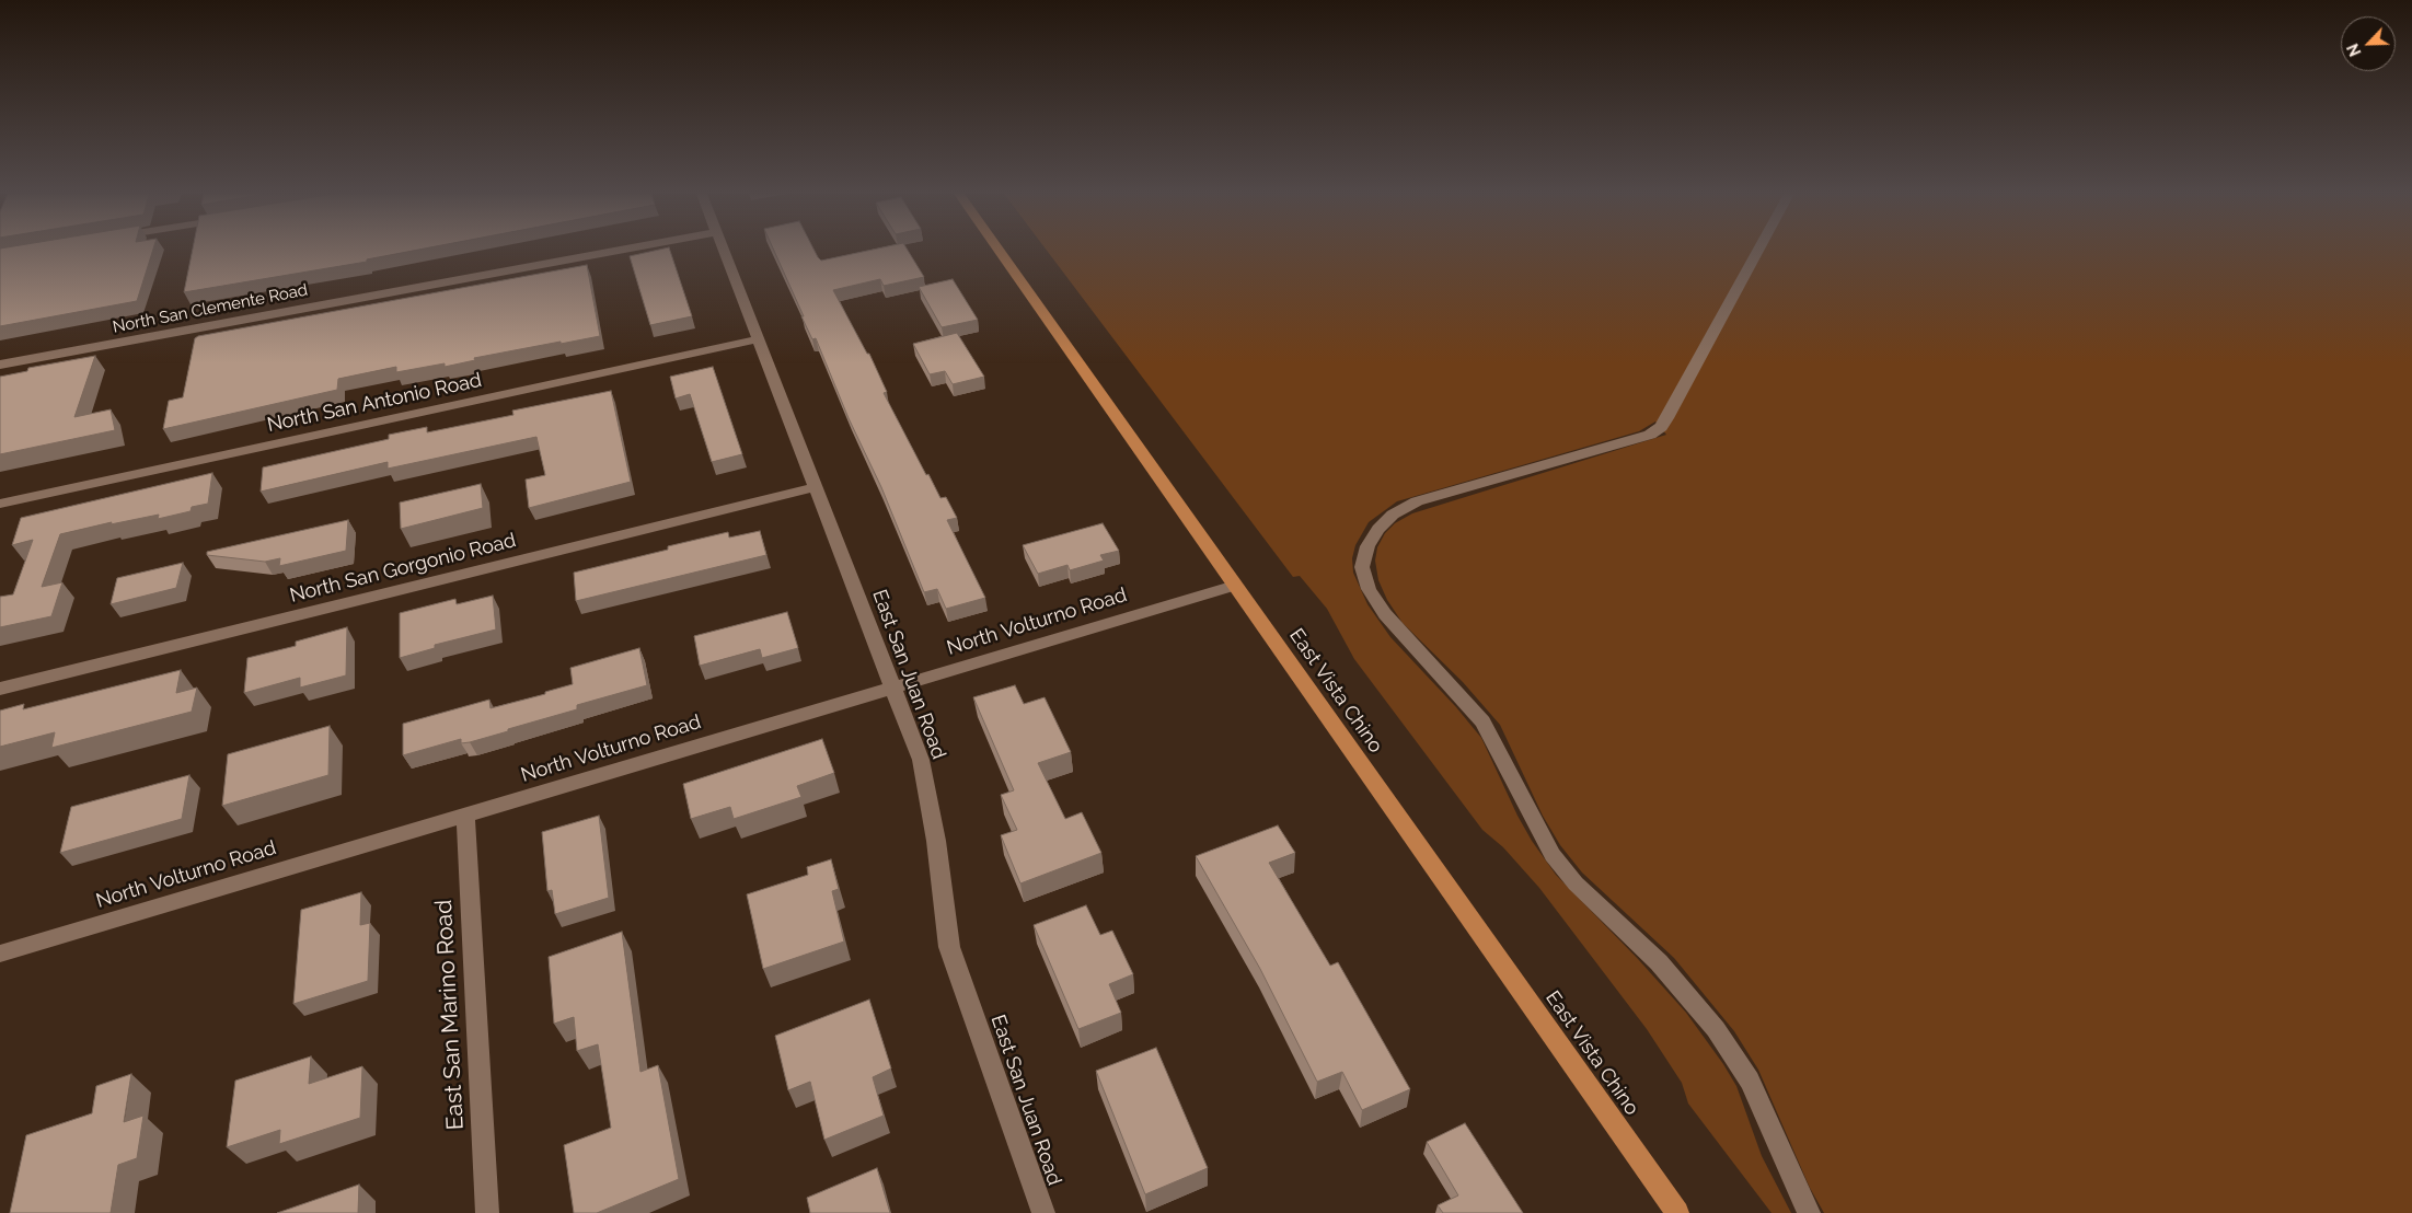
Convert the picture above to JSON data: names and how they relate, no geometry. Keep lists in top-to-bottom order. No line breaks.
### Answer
{"streets":{"main road":["East Vista Chino"],"street":["North San Clemente Road","North San Antonio Road","North San Gorgonio Road","North Volturno Road","East San Juan Road","East San Marino Road"]},"crossings":[["North San Antonio Road","East San Juan Road"],["North San Gorgonio Road","East San Juan Road"],["North Volturno Road","East San Juan Road"],["North Volturno Road","East Vista Chino"],["North Volturno Road","East San Marino Road"]],"north":"bottom left"}
